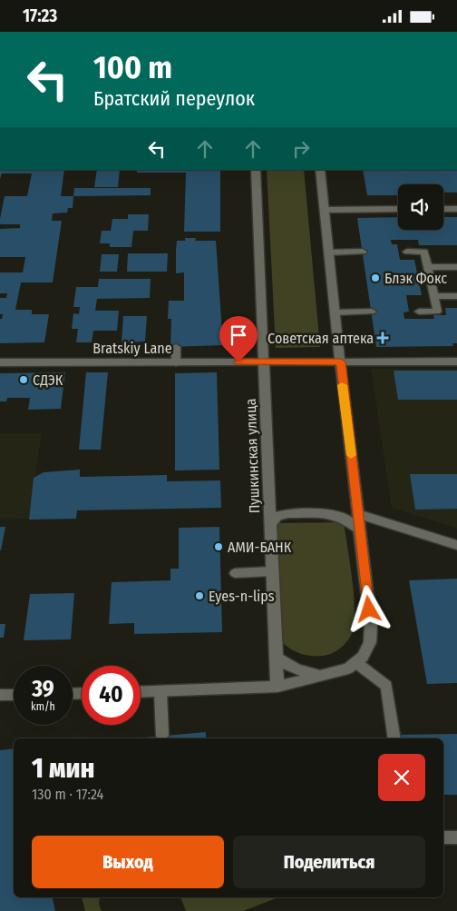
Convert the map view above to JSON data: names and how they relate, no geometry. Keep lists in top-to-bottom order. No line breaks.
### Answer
{"streets":{"street":["Bratskiy Lane","Пушкинская улица"]},"crossings":[["Bratskiy Lane","Пушкинская улица"]],"places":{"other":["Блэк Фокс","СДЭК","АМИ-БАНК","Eyes-n-lips"],"health":["Советская аптека"]},"page":{"status":"17:23","turn":["100 m","Братский переулок"],"speed":"39 km/h","limit":"40","heading":["1 мин","130 m · 17:24"],"buttons":["Выход","Поделиться"]}}
